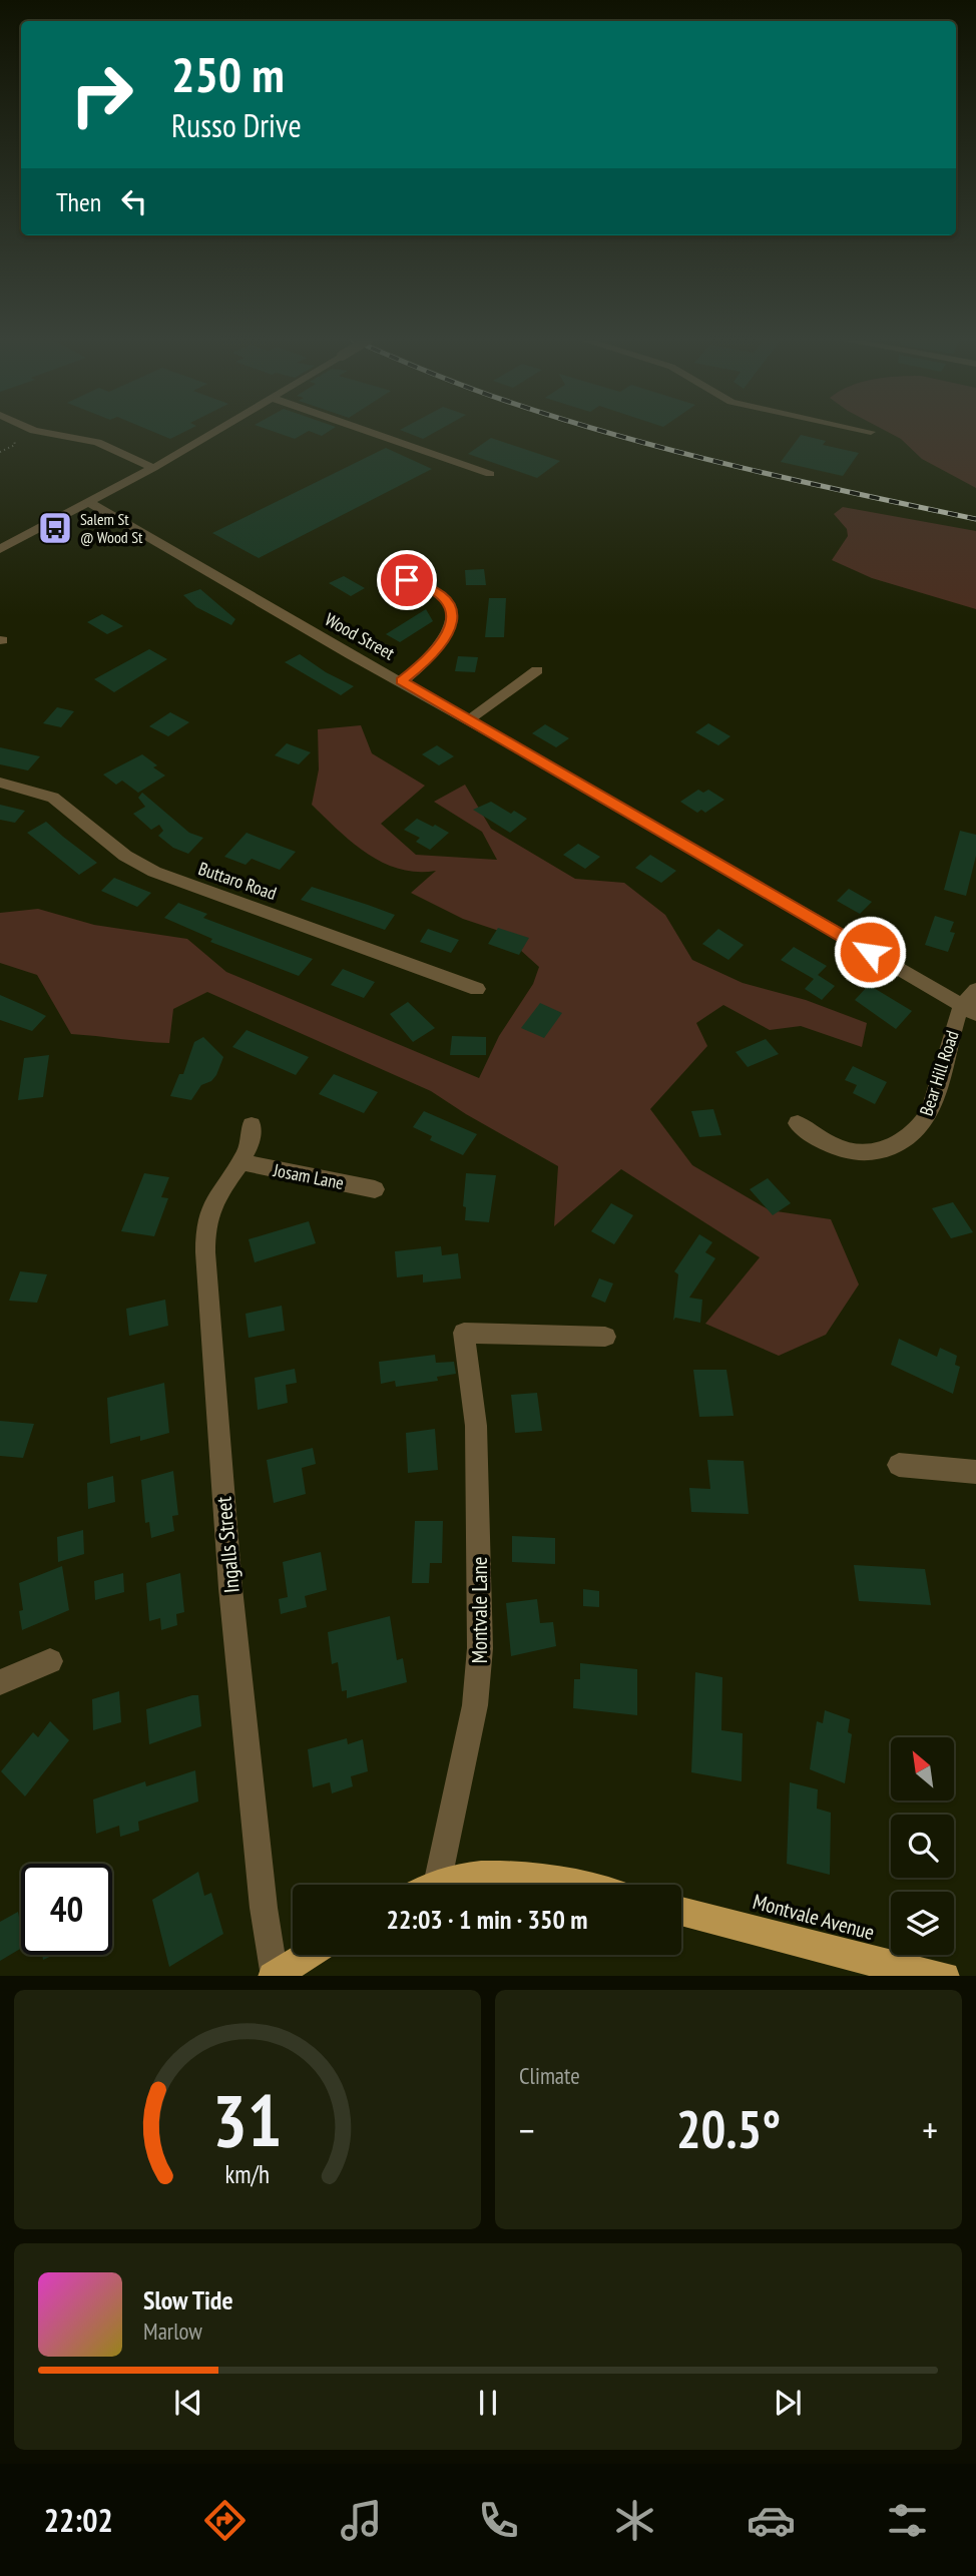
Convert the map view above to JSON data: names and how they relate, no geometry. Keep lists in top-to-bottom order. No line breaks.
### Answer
{"streets":{"main road":["Montvale Avenue"],"street":["Wood Street","Buttaro Road","Bear Hill Road","Josam Lane","Ingalls Street","Montvale Lane"]},"crossings":[["Wood Street","Bear Hill Road"],["Josam Lane","Ingalls Street"]],"places":{"bus stop":["Salem St @ Wood St"]},"north":"top left","page":{"turn":["250 m","Russo Drive"],"then":"Then","limit":"40","trip":"22:03 · 1 min · 350 m","tile":"Climate","heat":["−","20.5°","+"],"song":["Slow Tide","Marlow"],"tabs":"22:02","gauge":["31","km/h"]}}
